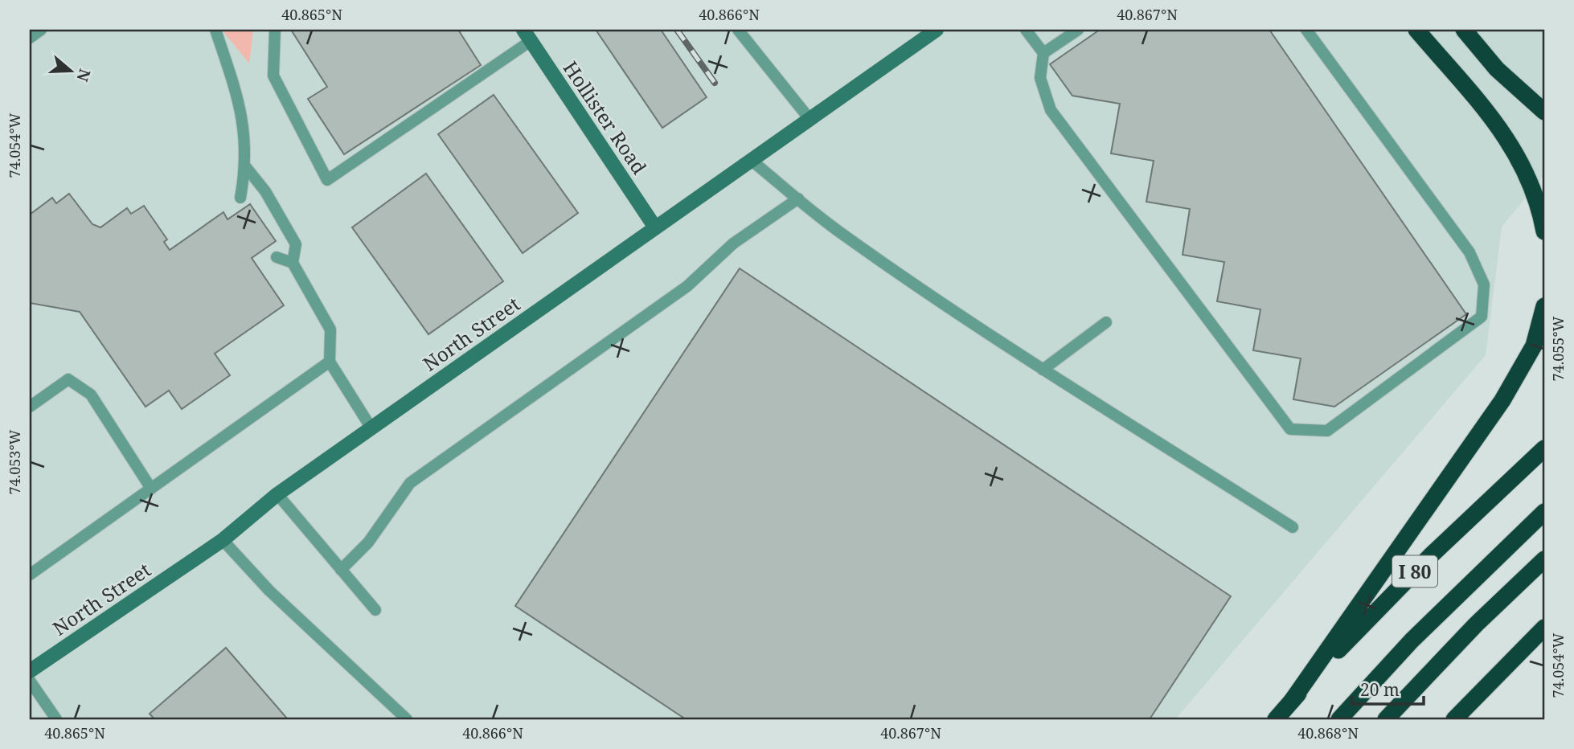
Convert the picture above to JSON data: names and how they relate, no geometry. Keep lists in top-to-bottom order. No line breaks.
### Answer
{"streets":{"highway":["I 80"],"street":["Hollister Road","North Street"]},"crossings":[["Hollister Road","North Street"]],"scale_bar":"20 m","north":"right","coordinates":["40.865°N","40.866°N","40.867°N","74.054°W","74.055°W","74.053°W","40.868°N"]}
